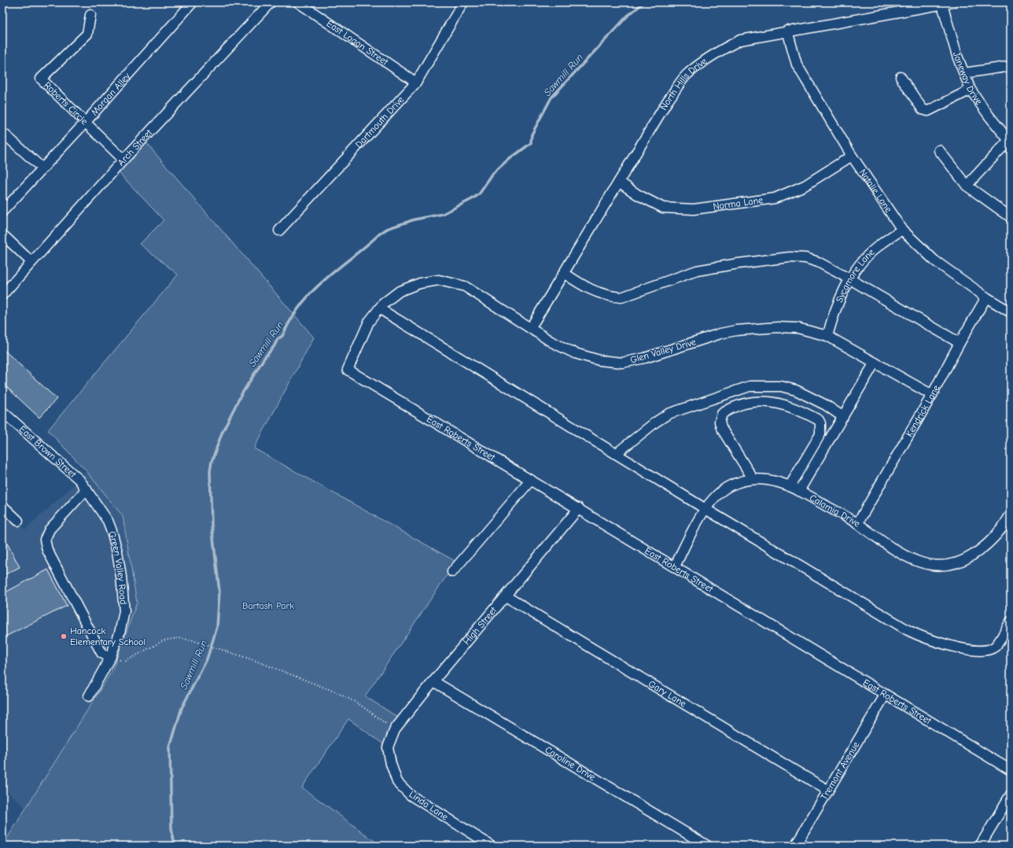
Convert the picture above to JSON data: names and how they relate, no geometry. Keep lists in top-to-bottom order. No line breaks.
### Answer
{"streets":{"street":["East Logan Street","Janeway Drive","North Hills Drive","Morgan Alley","Roberts Circle","Dartmouth Drive","Arch Street","Natalie Lane","Norma Lane","Sycamore Lane","Glen Valley Drive","Kendrick Lane","East Roberts Street","East Brown Street","Calamia Drive","Green Valley Road","High Street","Gary Lane","Caroline Drive","Tremont Avenue","Linda Lane"]},"crossings":[["East Logan Street","Dartmouth Drive"],["Janeway Drive","North Hills Drive"],["North Hills Drive","Natalie Lane"],["North Hills Drive","Norma Lane"],["North Hills Drive","Glen Valley Drive"],["Morgan Alley","Roberts Circle"],["Roberts Circle","Arch Street"],["Natalie Lane","Norma Lane"],["Natalie Lane","Sycamore Lane"],["Natalie Lane","Kendrick Lane"],["Sycamore Lane","Glen Valley Drive"],["Glen Valley Drive","Kendrick Lane"],["Glen Valley Drive","East Roberts Street"],["Kendrick Lane","Calamia Drive"],["East Roberts Street","Calamia Drive"],["East Roberts Street","High Street"],["East Roberts Street","Tremont Avenue"],["East Brown Street","Green Valley Road"],["High Street","Gary Lane"],["High Street","Caroline Drive"],["High Street","Linda Lane"],["Gary Lane","Tremont Avenue"]],"water":["Sawmill Run"],"parks":["Bartash Park"],"places":["Hancock Elementary School"]}
